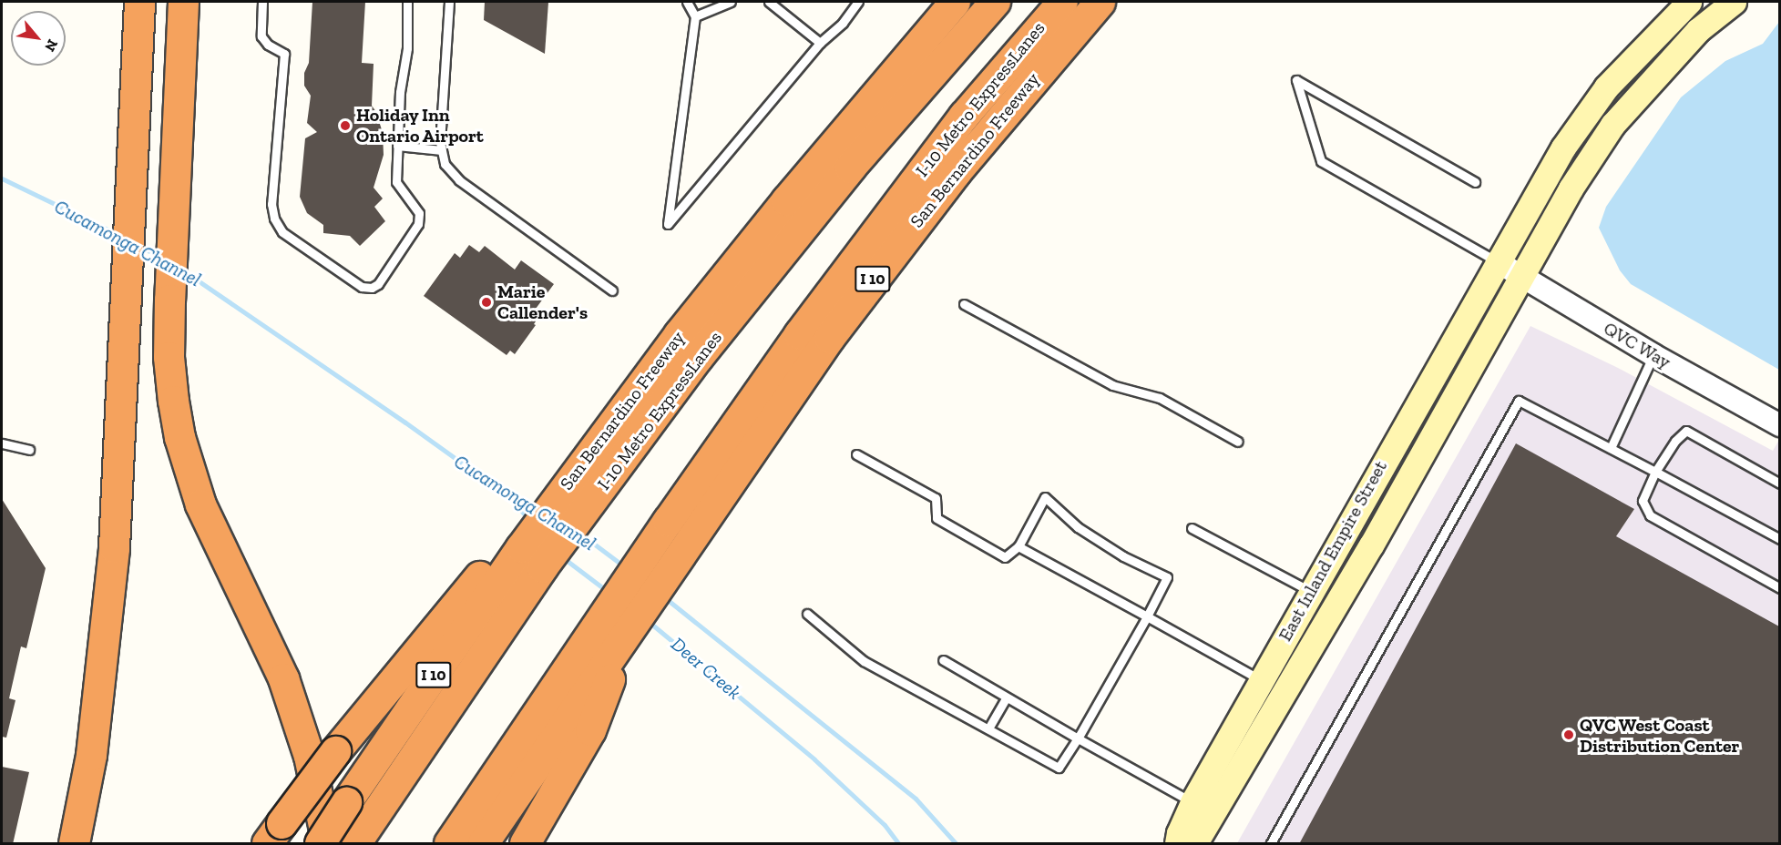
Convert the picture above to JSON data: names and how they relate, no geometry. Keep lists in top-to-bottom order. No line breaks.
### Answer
{"streets":{"highway":["I-10 Metro ExpressLanes","San Bernardino Freeway","I 10"],"main road":["East Inland Empire Street"],"street":["QVC Way"]},"crossings":[["I-10 Metro ExpressLanes","San Bernardino Freeway"],["QVC Way","East Inland Empire Street"]],"water":["Cucamonga Channel","Deer Creek"],"places":["Holiday Inn Ontario Airport","Marie Callender's","QVC West Coast Distribution Center"],"north":"bottom right"}
